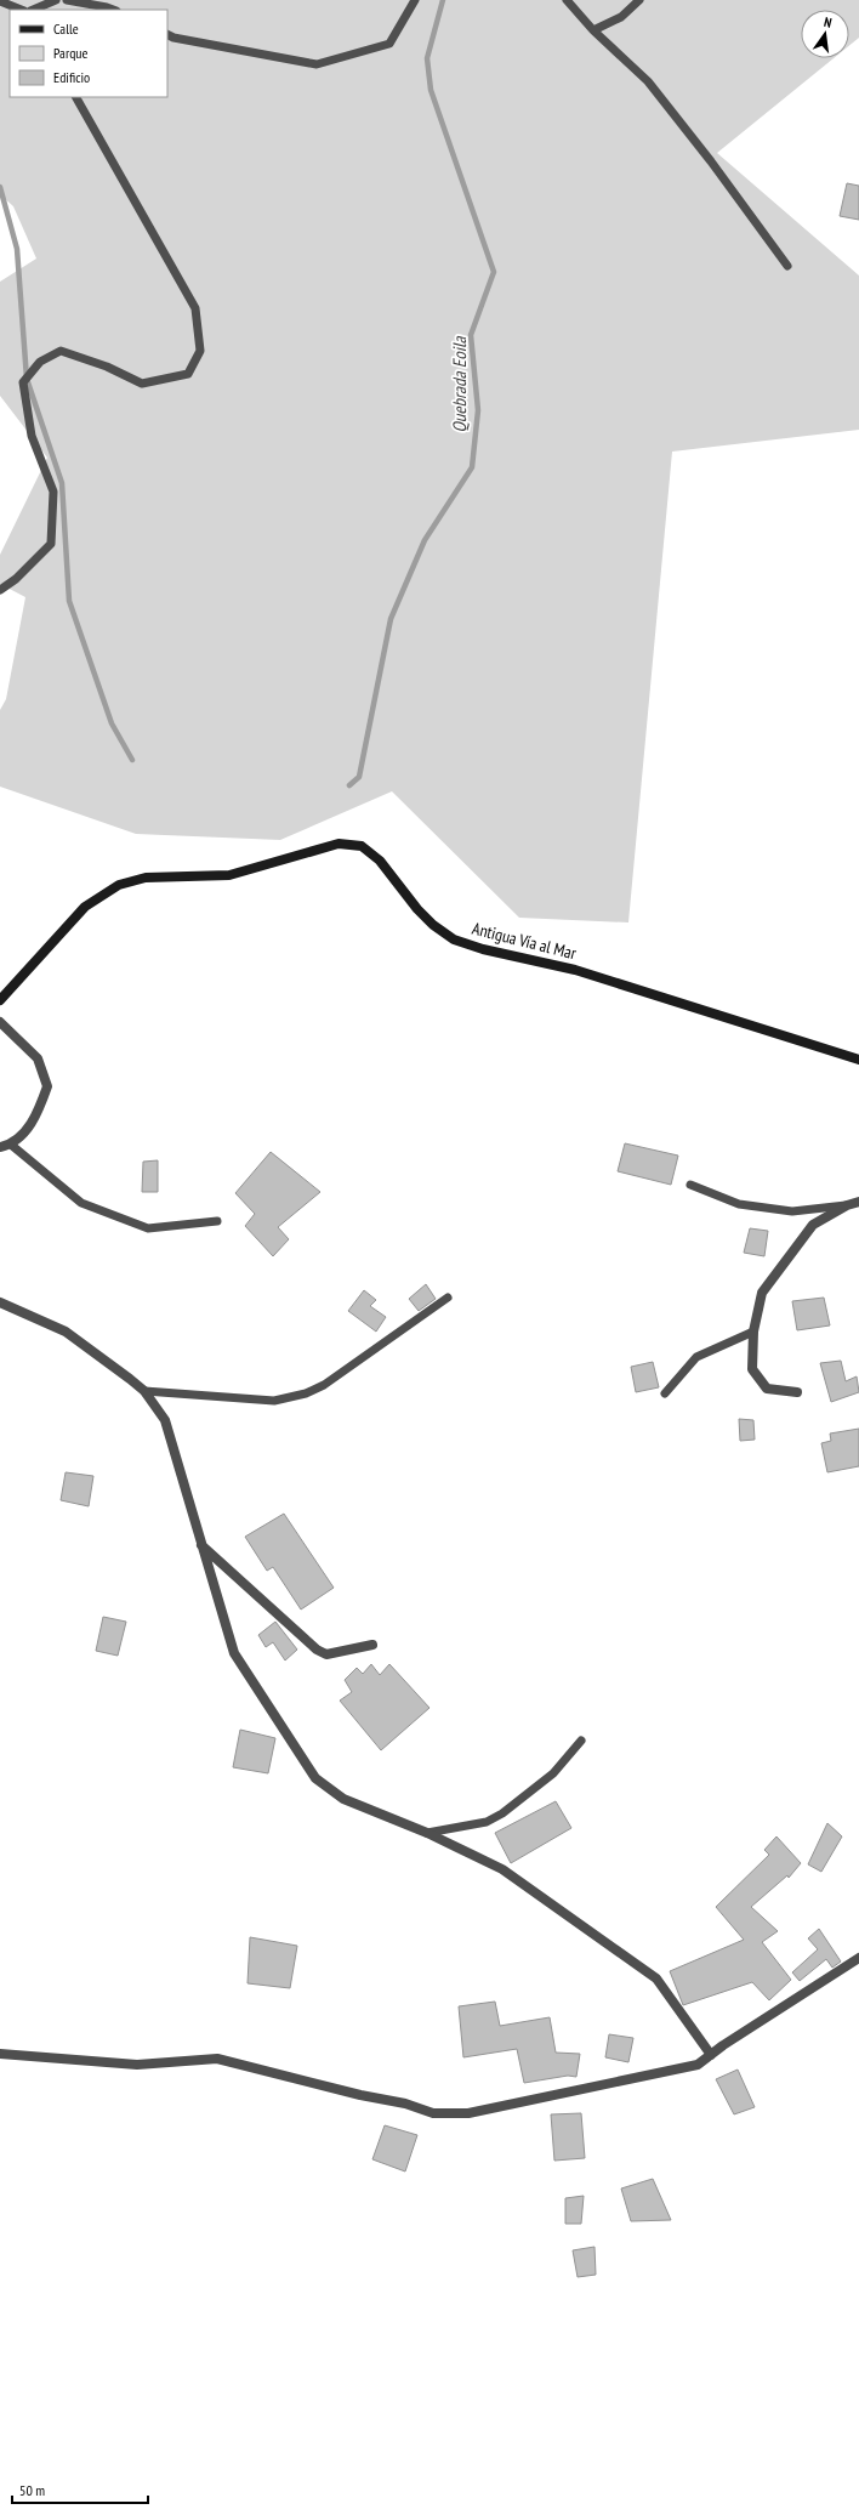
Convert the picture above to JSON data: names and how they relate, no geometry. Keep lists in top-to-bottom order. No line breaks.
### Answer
{"streets":{"main road":["Antigua Vía al Mar"]},"water":["Quebrada Eoila"],"legend":["Calle","Parque","Edificio"],"scale_bar":"50 m","north":"top"}
